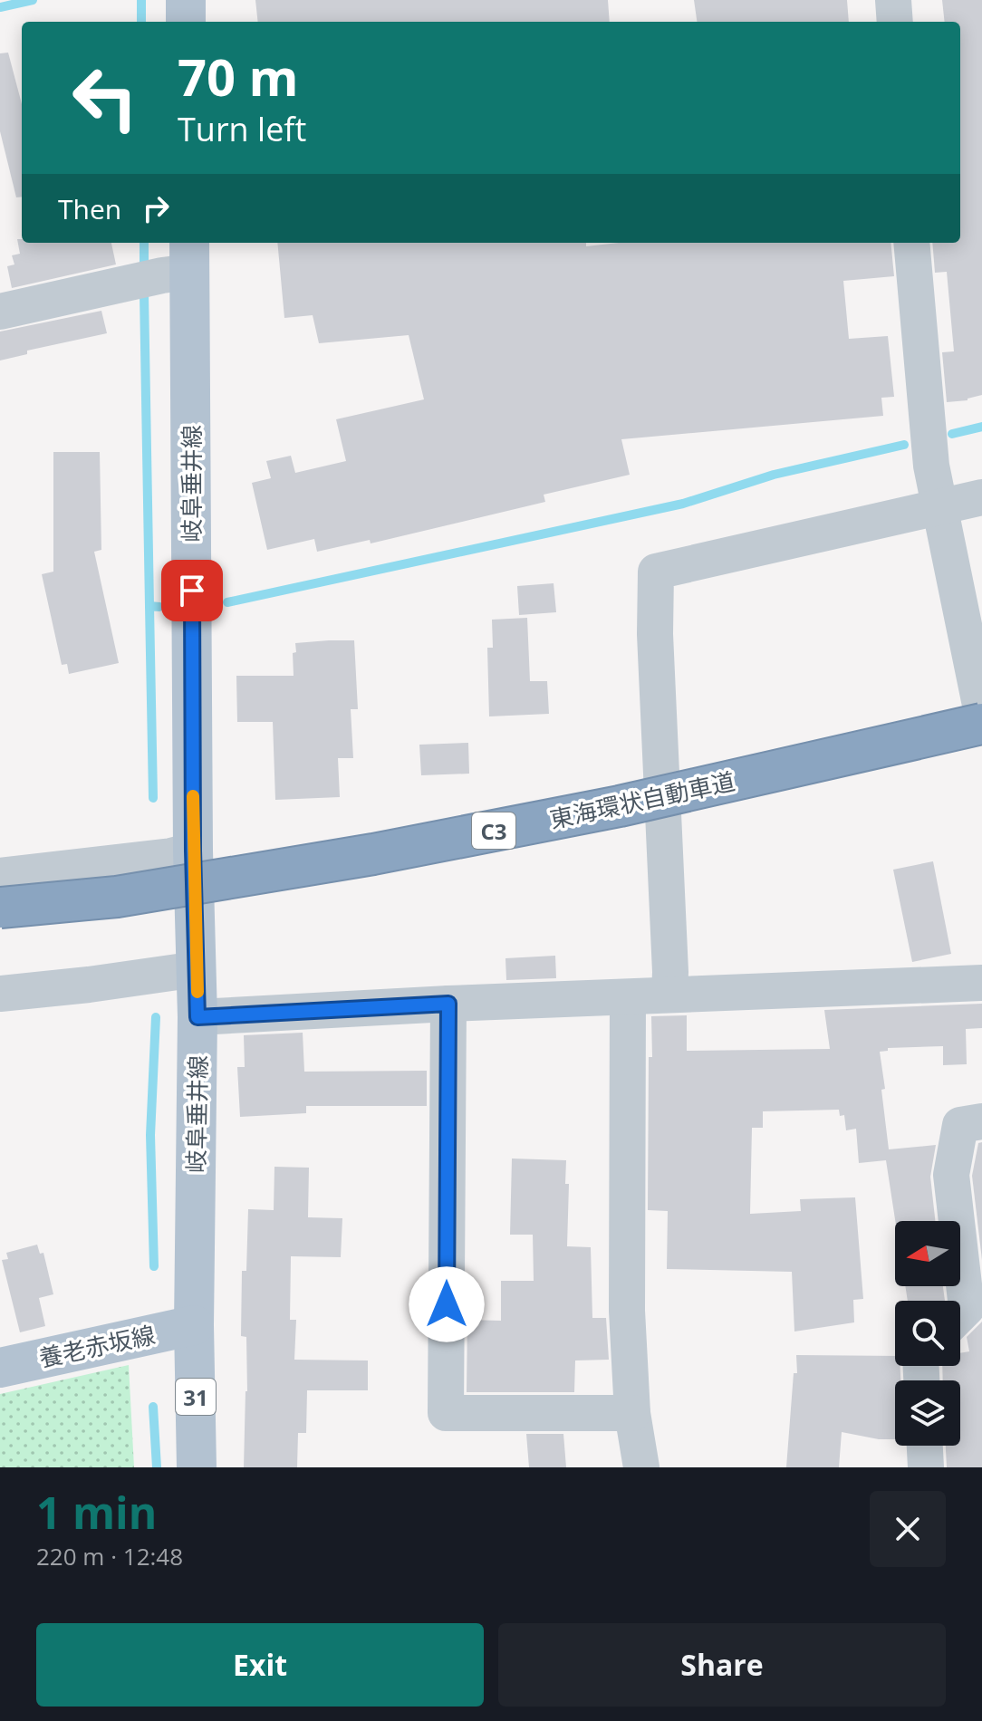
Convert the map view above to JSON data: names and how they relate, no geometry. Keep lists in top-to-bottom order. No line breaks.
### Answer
{"streets":{"highway":["東海環状自動車道","C3"],"main road":["岐阜垂井線","養老赤坂線","31"]},"crossings":[["岐阜垂井線","養老赤坂線"]],"north":"left","page":{"turn":["70 m","Turn left"],"then":"Then","heading":["1 min","220 m · 12:48"],"buttons":["Exit","Share"]}}
